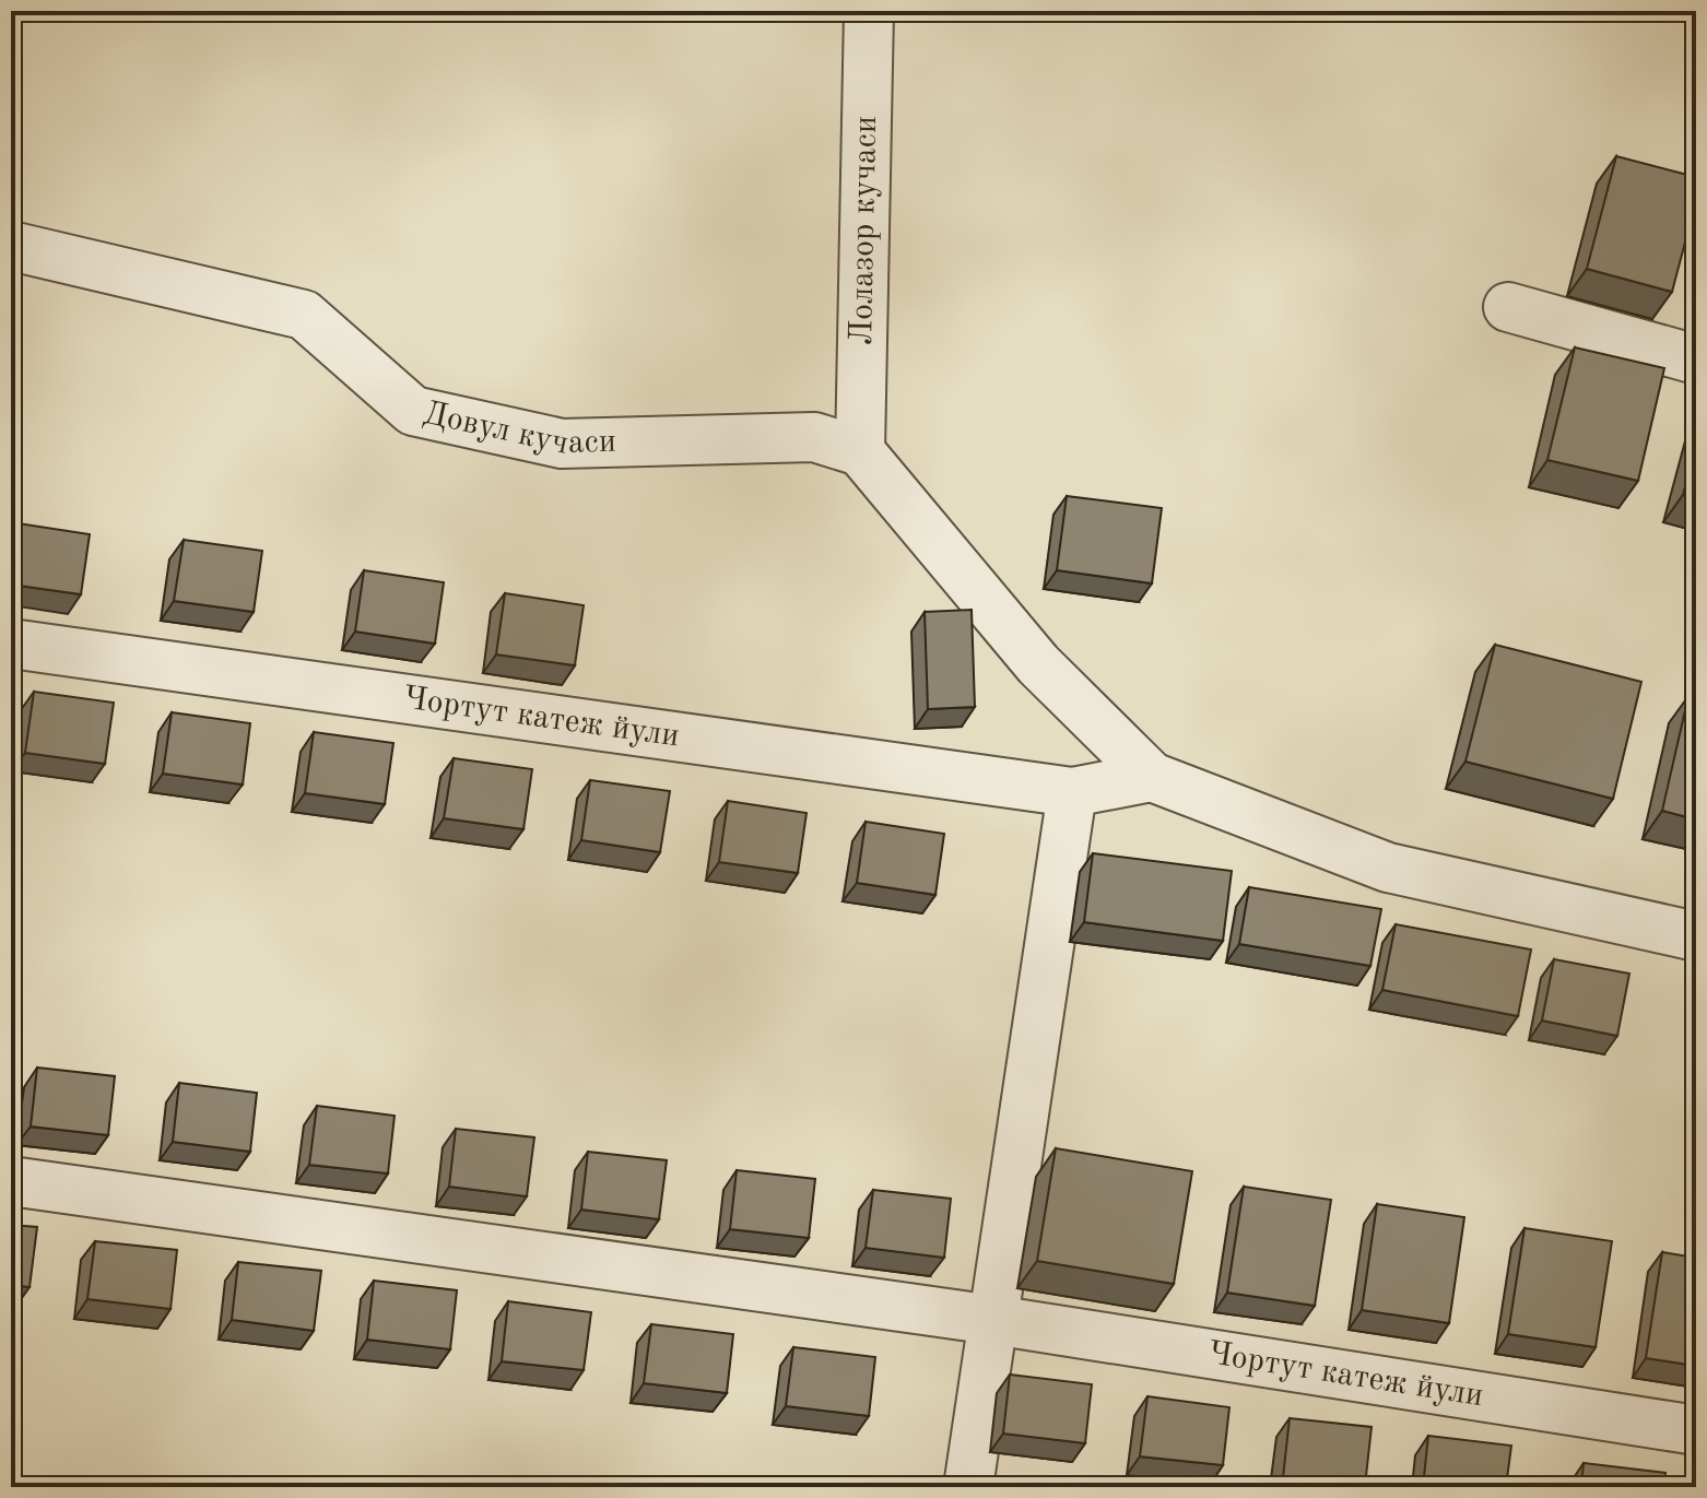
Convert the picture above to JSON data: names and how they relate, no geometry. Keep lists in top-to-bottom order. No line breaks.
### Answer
{"streets":{"street":["Лолазор кучаси","Довул кучаси","Чортут катеж йули"]},"crossings":[["Лолазор кучаси","Довул кучаси"]]}
